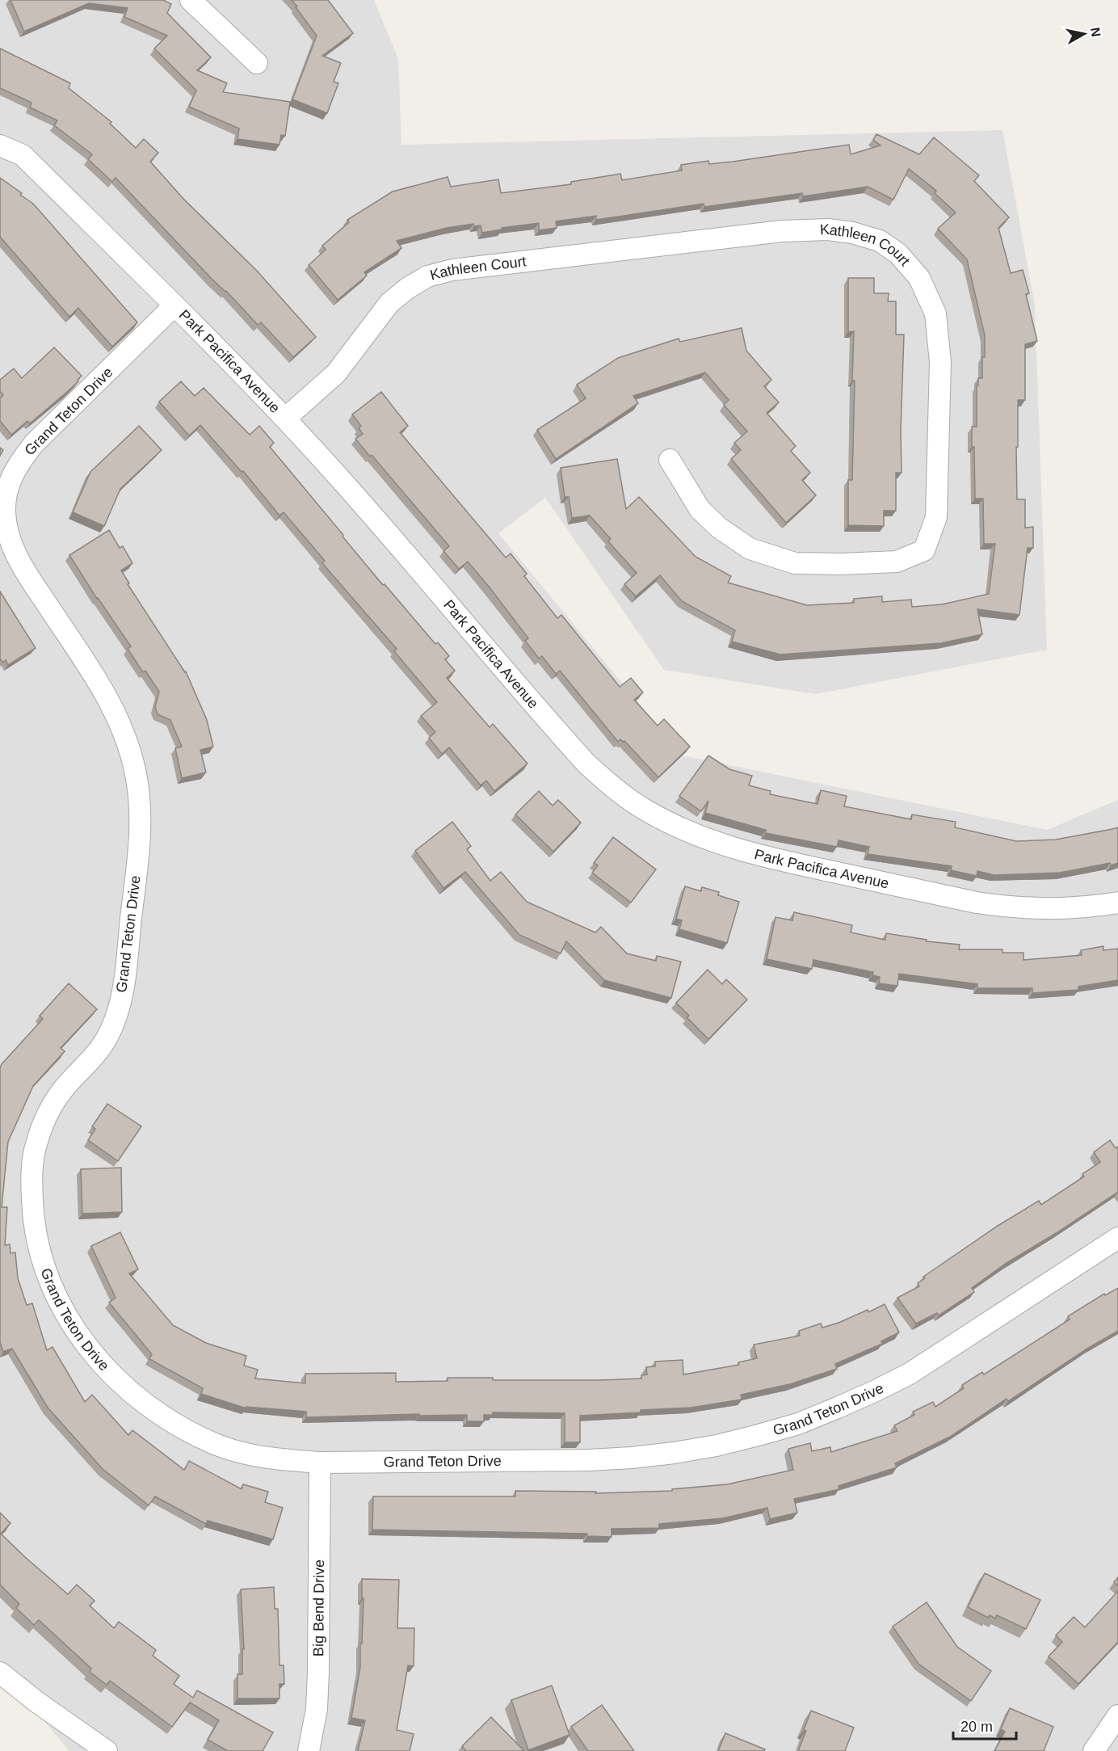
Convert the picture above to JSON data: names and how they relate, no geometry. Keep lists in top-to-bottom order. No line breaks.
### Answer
{"streets":{"street":["Kathleen Court","Park Pacifica Avenue","Grand Teton Drive","Big Bend Drive"]},"crossings":[["Kathleen Court","Park Pacifica Avenue"],["Park Pacifica Avenue","Grand Teton Drive"],["Grand Teton Drive","Big Bend Drive"]],"scale_bar":"20 m","north":"right"}
